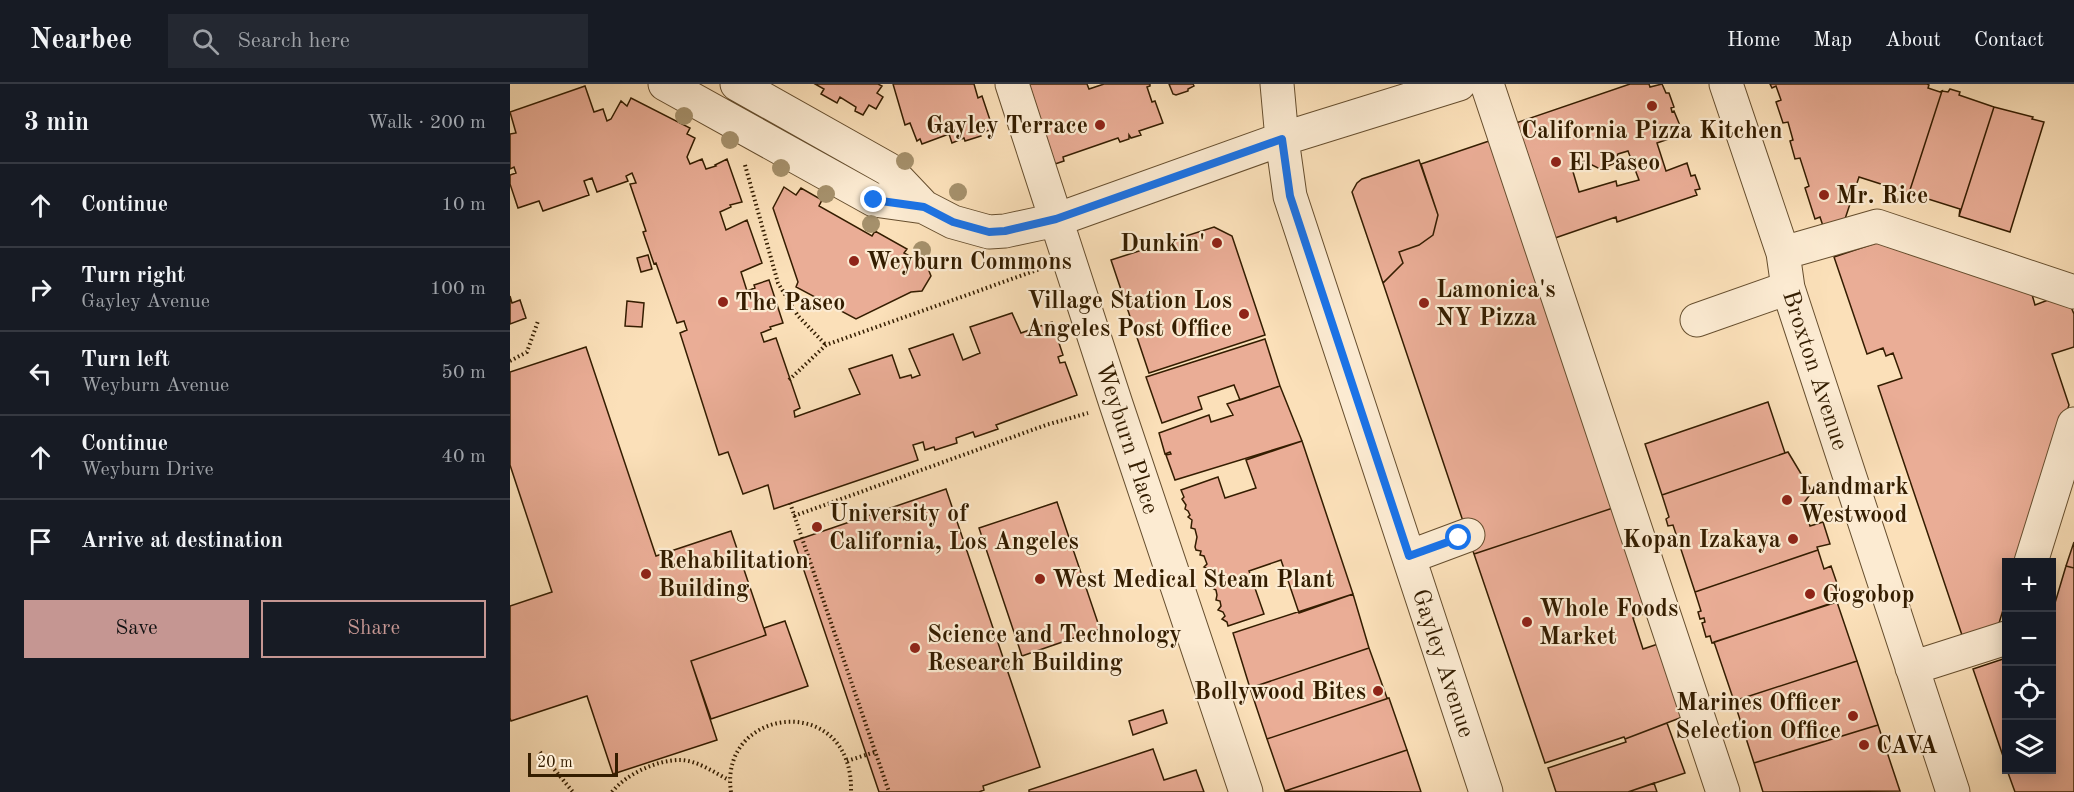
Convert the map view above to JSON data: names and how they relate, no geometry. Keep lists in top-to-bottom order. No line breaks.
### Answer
{"streets":{"street":["Broxton Avenue","Weyburn Place","Gayley Avenue"]},"places":["California Pizza Kitchen","Gayley Terrace","El Paseo","Mr. Rice","Dunkin'","Weyburn Commons","The Paseo","Lamonica's NY Pizza","Village Station Los Angeles Post Office","Landmark Westwood","University of California, Los Angeles","Kopan Izakaya","Rehabilitation Building","West Medical Steam Plant","Gogobop","Whole Foods Market","Science and Technology Research Building","Bollywood Bites","Marines Officer Selection Office","CAVA"],"scale_bar":"20 m","page":{"header":"Nearbee","search":"Search here","nav":["Home","Map","About","Contact"],"heading":["3 min","Walk · 200 m"],"list":[["Continue","10 m"],["Turn right","Gayley Avenue","100 m"],["Turn left","Weyburn Avenue","50 m"],["Continue","Weyburn Drive","40 m"],"Arrive at destination"],"map_buttons":["+","−"],"buttons":["Save","Share"],"scale":"20 m"}}
